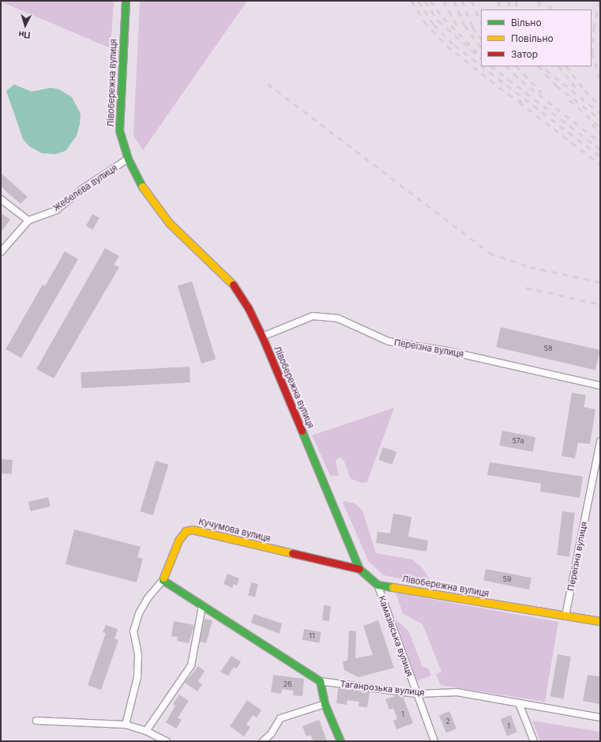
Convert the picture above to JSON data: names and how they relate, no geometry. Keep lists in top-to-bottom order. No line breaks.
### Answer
{"streets":{"main road":["Лівобережна вулиця","Кучумова вулиця"],"street":["Жебелєва вулиця","Переїзна вулиця","Камазівська вулиця","Таганрозька вулиця"]},"crossings":[["Лівобережна вулиця","Жебелєва вулиця"],["Лівобережна вулиця","Переїзна вулиця"],["Лівобережна вулиця","Кучумова вулиця"],["Лівобережна вулиця","Камазівська вулиця"],["Камазівська вулиця","Таганрозька вулиця"]],"house_numbers":["58","57а","59","11","26","1","2","1"],"legend":["Вільно","Повільно","Затор"],"north":"bottom"}
